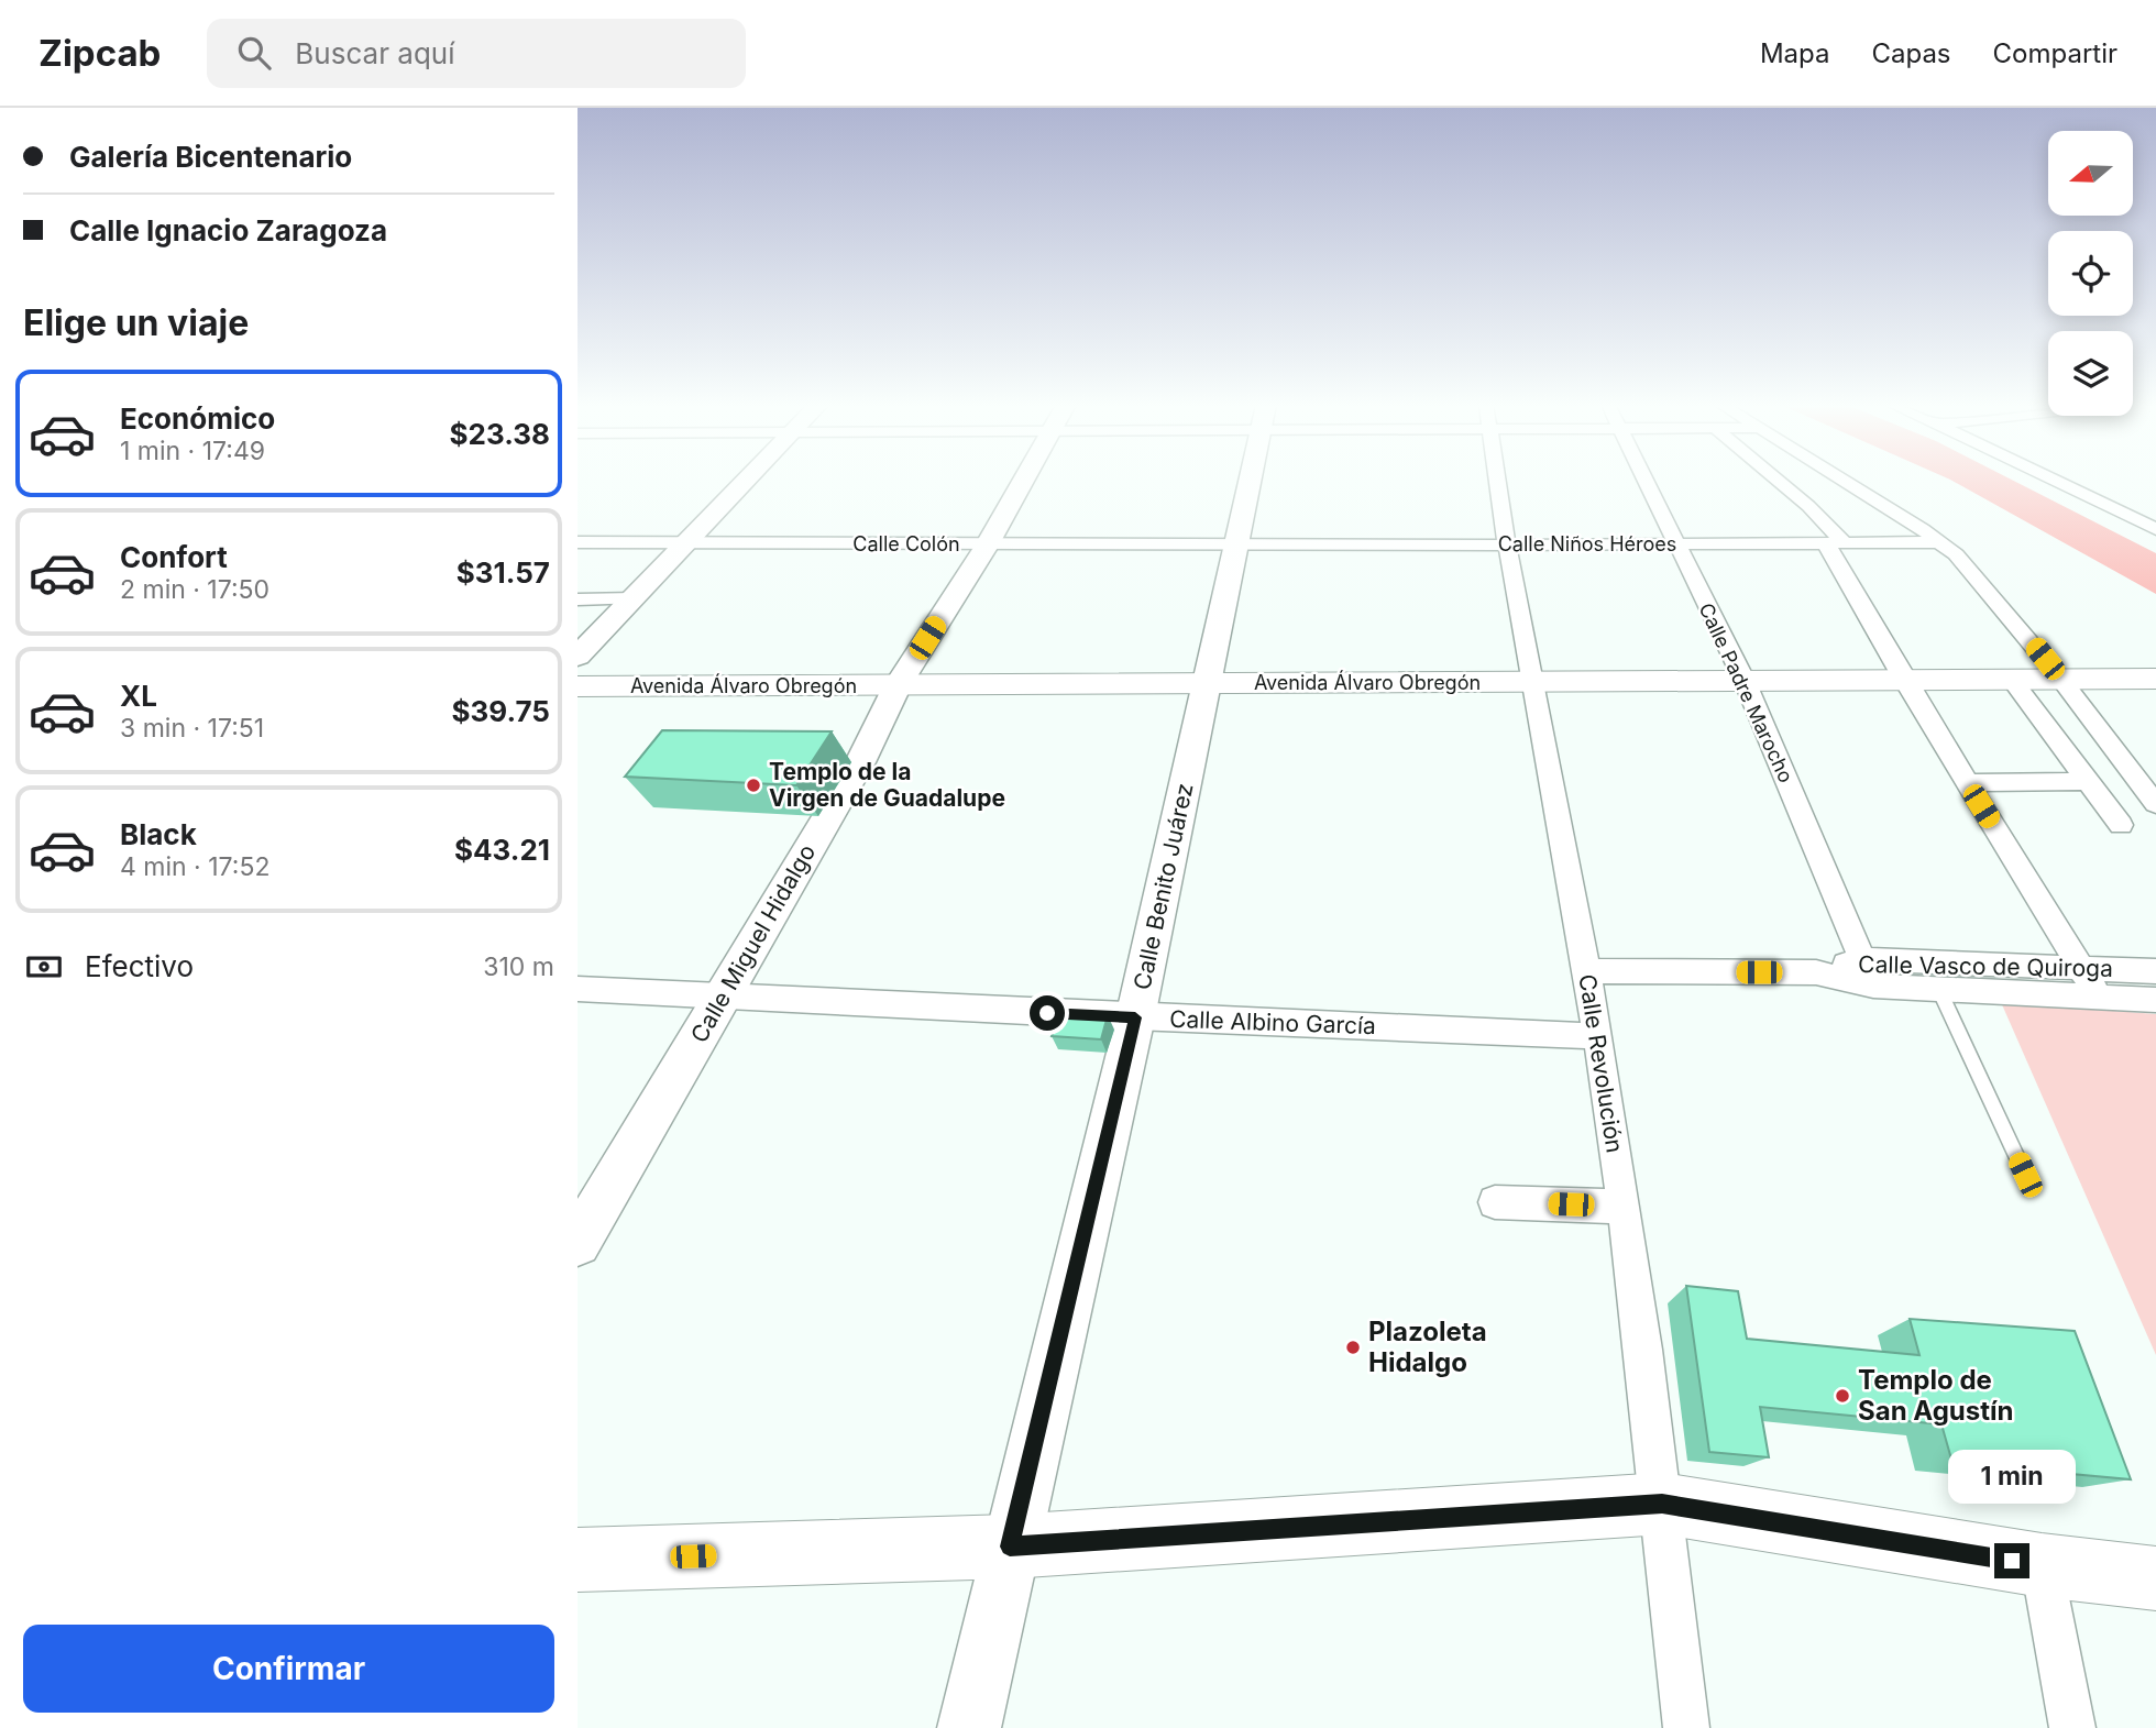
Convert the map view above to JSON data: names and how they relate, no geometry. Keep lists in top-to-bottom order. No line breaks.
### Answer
{"streets":{"main road":["Avenida Álvaro Obregón"],"street":["Calle Colón","Calle Niños Héroes","Calle Padre Marocho","Calle Benito Juárez","Calle Miguel Hidalgo","Calle Vasco de Quiroga","Calle Albino García","Calle Revolución"]},"crossings":[["Calle Colón","Calle Niños Héroes"],["Calle Colón","Calle Benito Juárez"],["Calle Colón","Calle Miguel Hidalgo"],["Calle Niños Héroes","Calle Padre Marocho"],["Calle Niños Héroes","Calle Benito Juárez"],["Calle Niños Héroes","Calle Revolución"],["Avenida Álvaro Obregón","Calle Padre Marocho"],["Avenida Álvaro Obregón","Calle Benito Juárez"],["Avenida Álvaro Obregón","Calle Miguel Hidalgo"],["Avenida Álvaro Obregón","Calle Revolución"],["Calle Padre Marocho","Calle Vasco de Quiroga"],["Calle Benito Juárez","Calle Albino García"],["Calle Miguel Hidalgo","Calle Albino García"],["Calle Vasco de Quiroga","Calle Revolución"],["Calle Albino García","Calle Revolución"]],"places":["Templo de la Virgen de Guadalupe","Plazoleta Hidalgo","Templo de San Agustín"],"north":"left","page":{"header":"Zipcab","search":"Buscar aquí","nav":["Mapa","Capas","Compartir"],"banner":["Galería Bicentenario","Calle Ignacio Zaragoza"],"heading":"Elige un viaje","list":[{"name":"Económico","note":"1 min · 17:49","value":"$23.38"},{"name":"Confort","note":"2 min · 17:50","value":"$31.57"},{"name":"XL","note":"3 min · 17:51","value":"$39.75"},{"name":"Black","note":"4 min · 17:52","value":"$43.21"}],"pay":["Efectivo","310 m"],"bubble":"1 min","buttons":"Confirmar"}}
